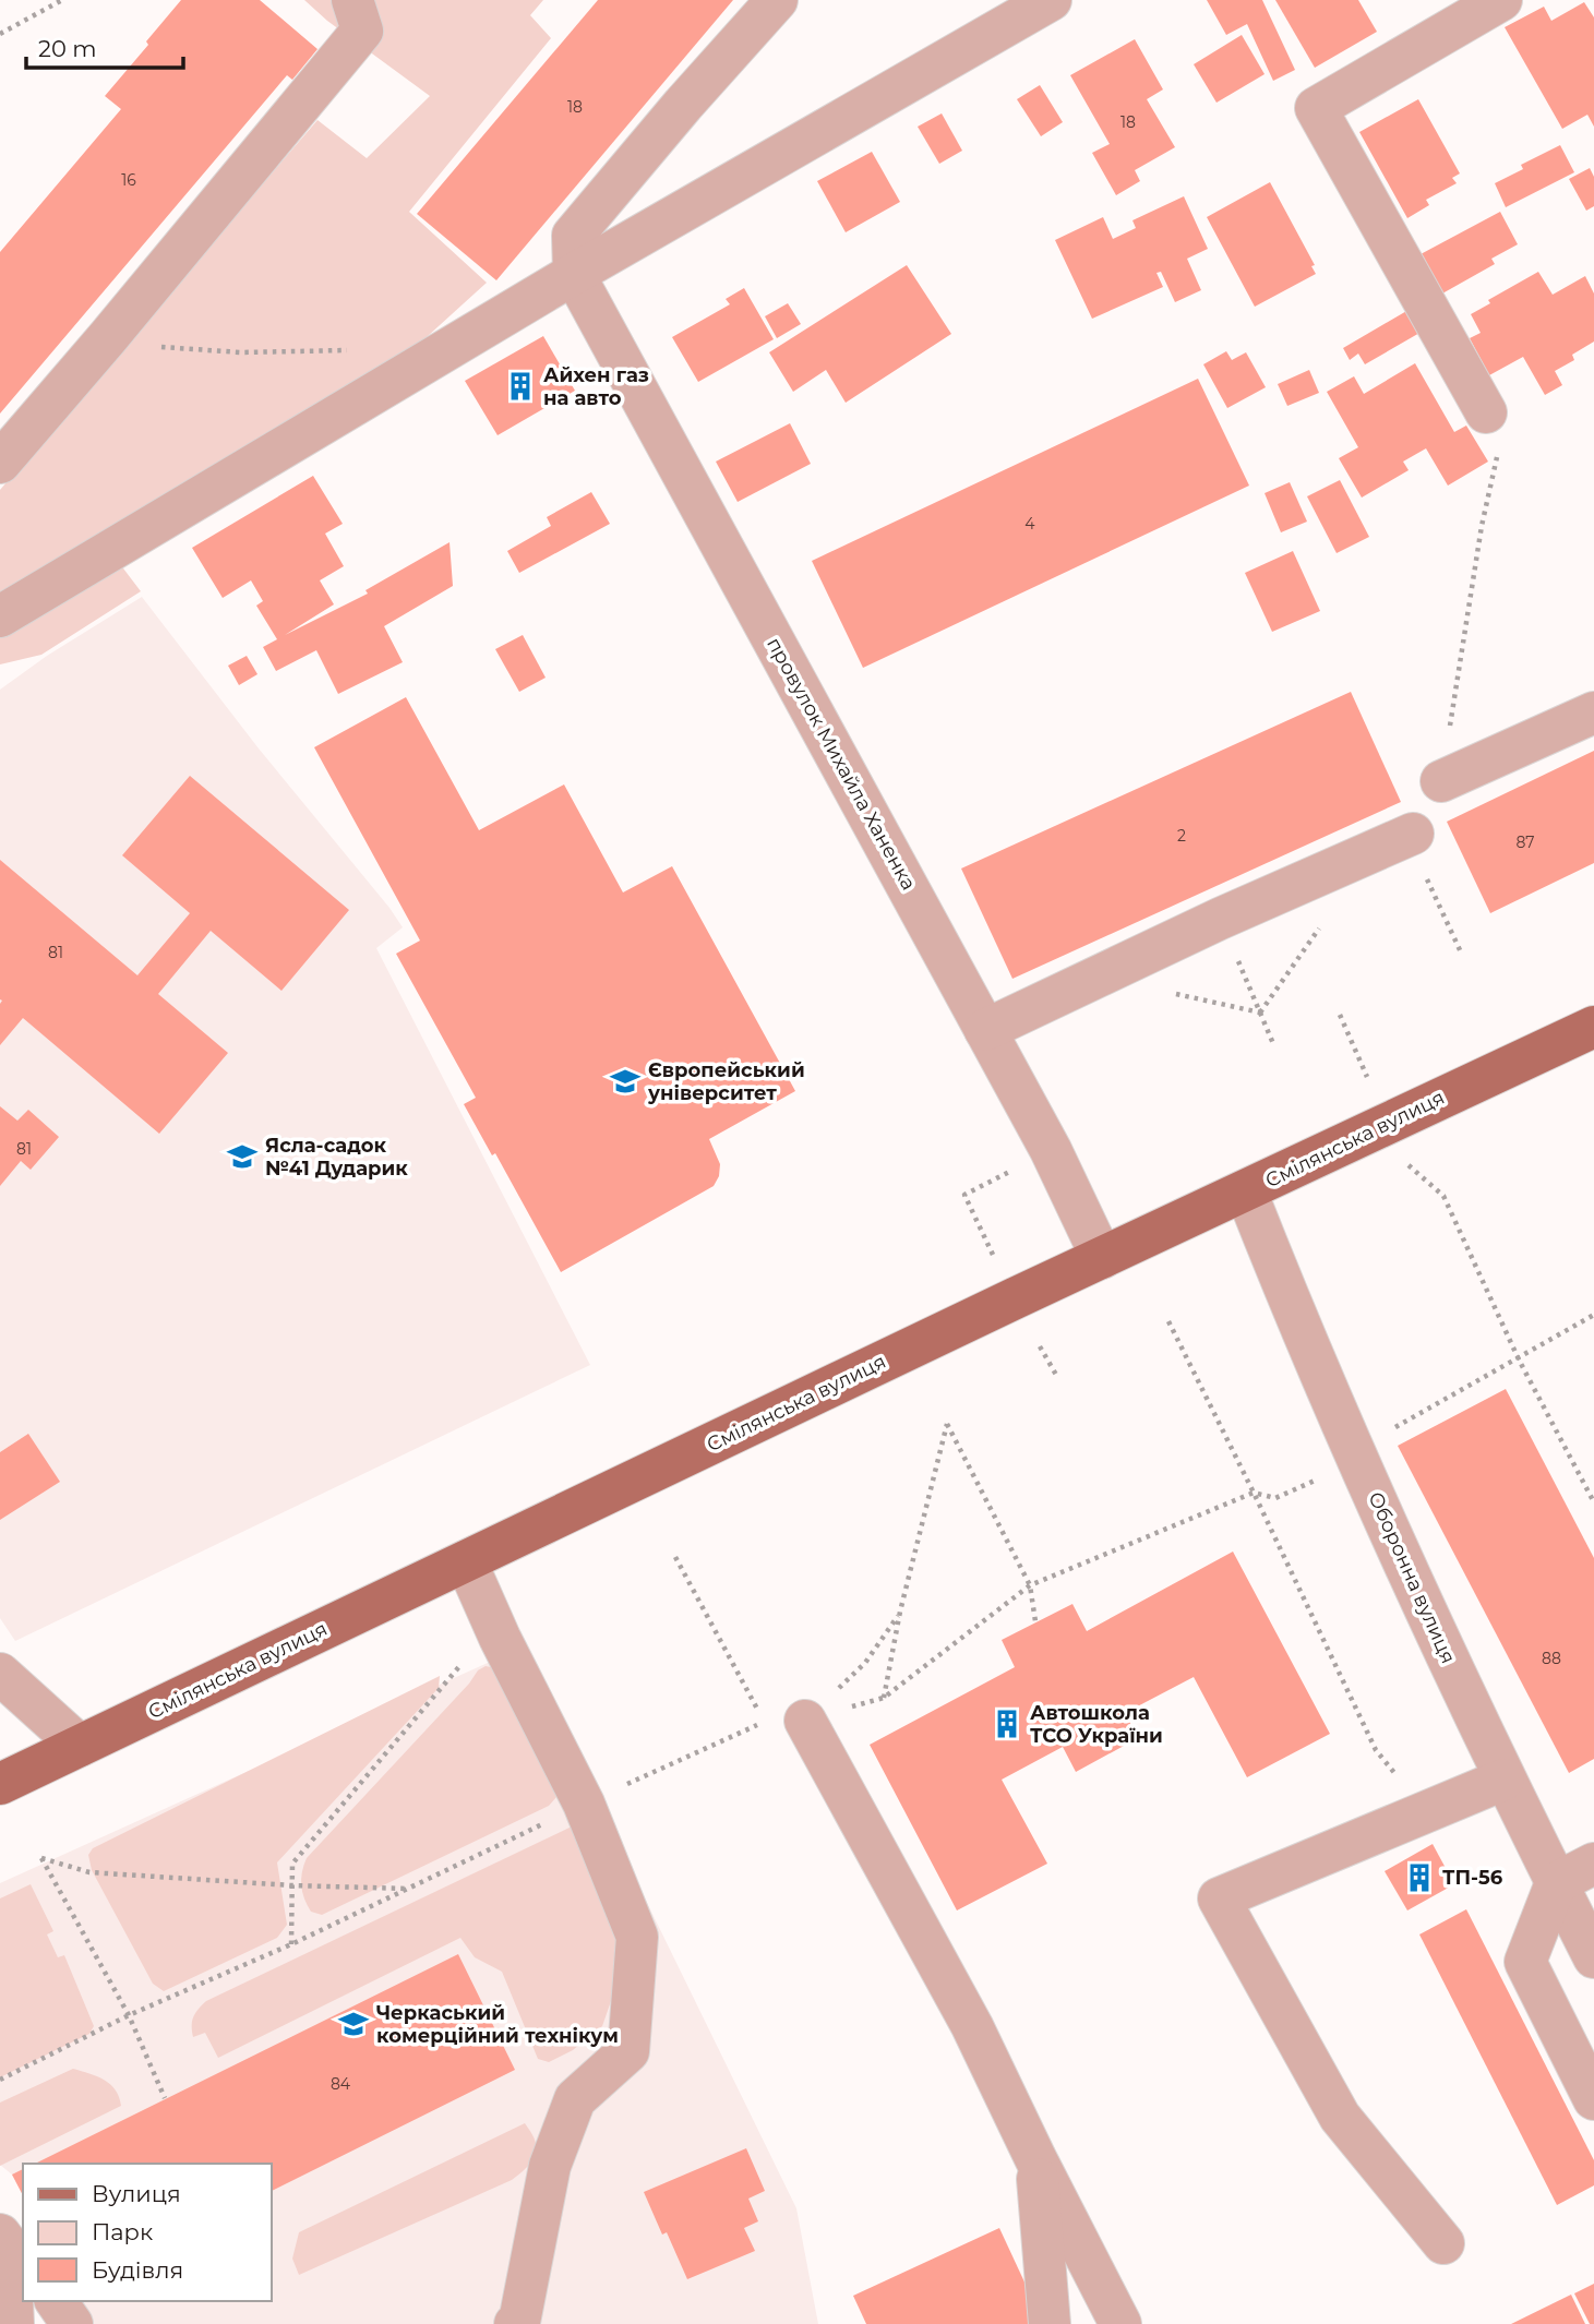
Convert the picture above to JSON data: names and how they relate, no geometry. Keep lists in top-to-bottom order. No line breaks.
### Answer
{"streets":{"main road":["Смілянська вулиця"],"street":["провулок Михайла Ханенка","Оборонна вулиця"]},"crossings":[["провулок Михайла Ханенка","Смілянська вулиця"],["Смілянська вулиця","Оборонна вулиця"]],"places":{"building":["Айхен газ на авто","Автошкола ТСО України","ТП-56"],"school or university":["Європейський університет","Ясла-садок №41 Дударик","Черкаський комерційний технікум"]},"house_numbers":["18","18","16","4","2","87","81","81","88","84"],"legend":["Вулиця","Парк","Будівля"],"scale_bar":"20 m"}
